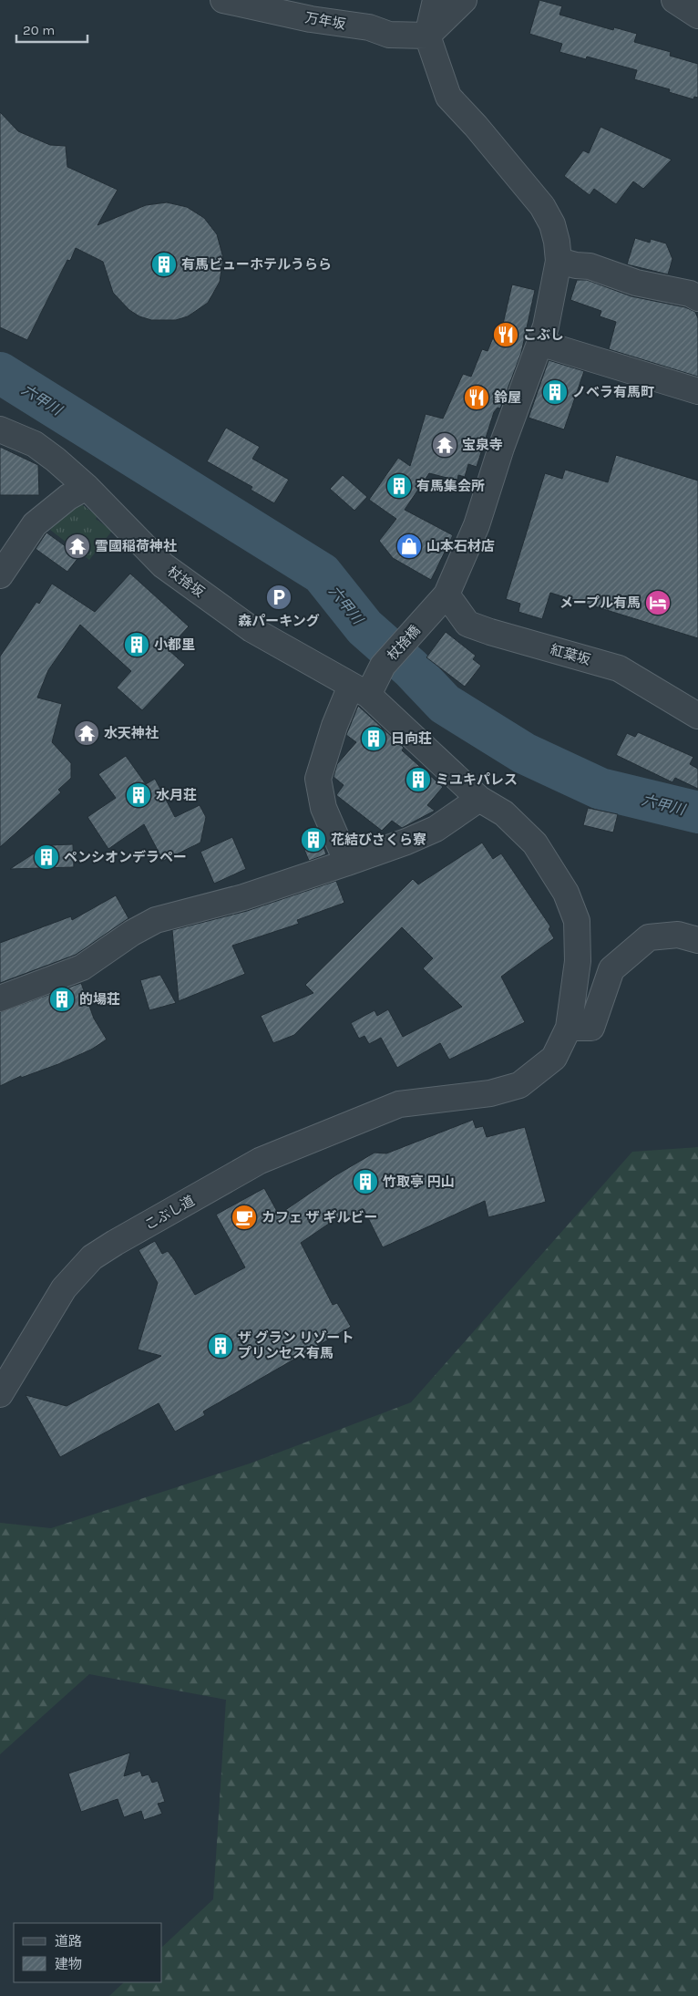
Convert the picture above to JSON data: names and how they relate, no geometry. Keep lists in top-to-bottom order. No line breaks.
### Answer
{"streets":{"street":["万年坂","杖捨坂","杖捨橋","紅葉坂","こぶし道"]},"crossings":[["万年坂","杖捨橋"],["杖捨坂","杖捨橋"],["杖捨坂","こぶし道"],["杖捨橋","紅葉坂"]],"water":["六甲川"],"places":{"building":["有馬ビューホテルうらら","ノベラ有馬町","有馬集会所","小都里","日向荘","ミユキパレス","水月荘","花結びさくら寮","ペンシオンデラペー","的場荘","竹取亭 円山","ザ グラン リゾート プリンセス有馬"],"restaurant":["こぶし","鈴屋"],"temple":["宝泉寺","雪國稲荷神社","水天神社"],"shop":["山本石材店"],"parking":["森パーキング"],"hotel":["メープル有馬"],"cafe":["カフェ ザ ギルビー"]},"legend":["道路","建物"],"scale_bar":"20 m"}
